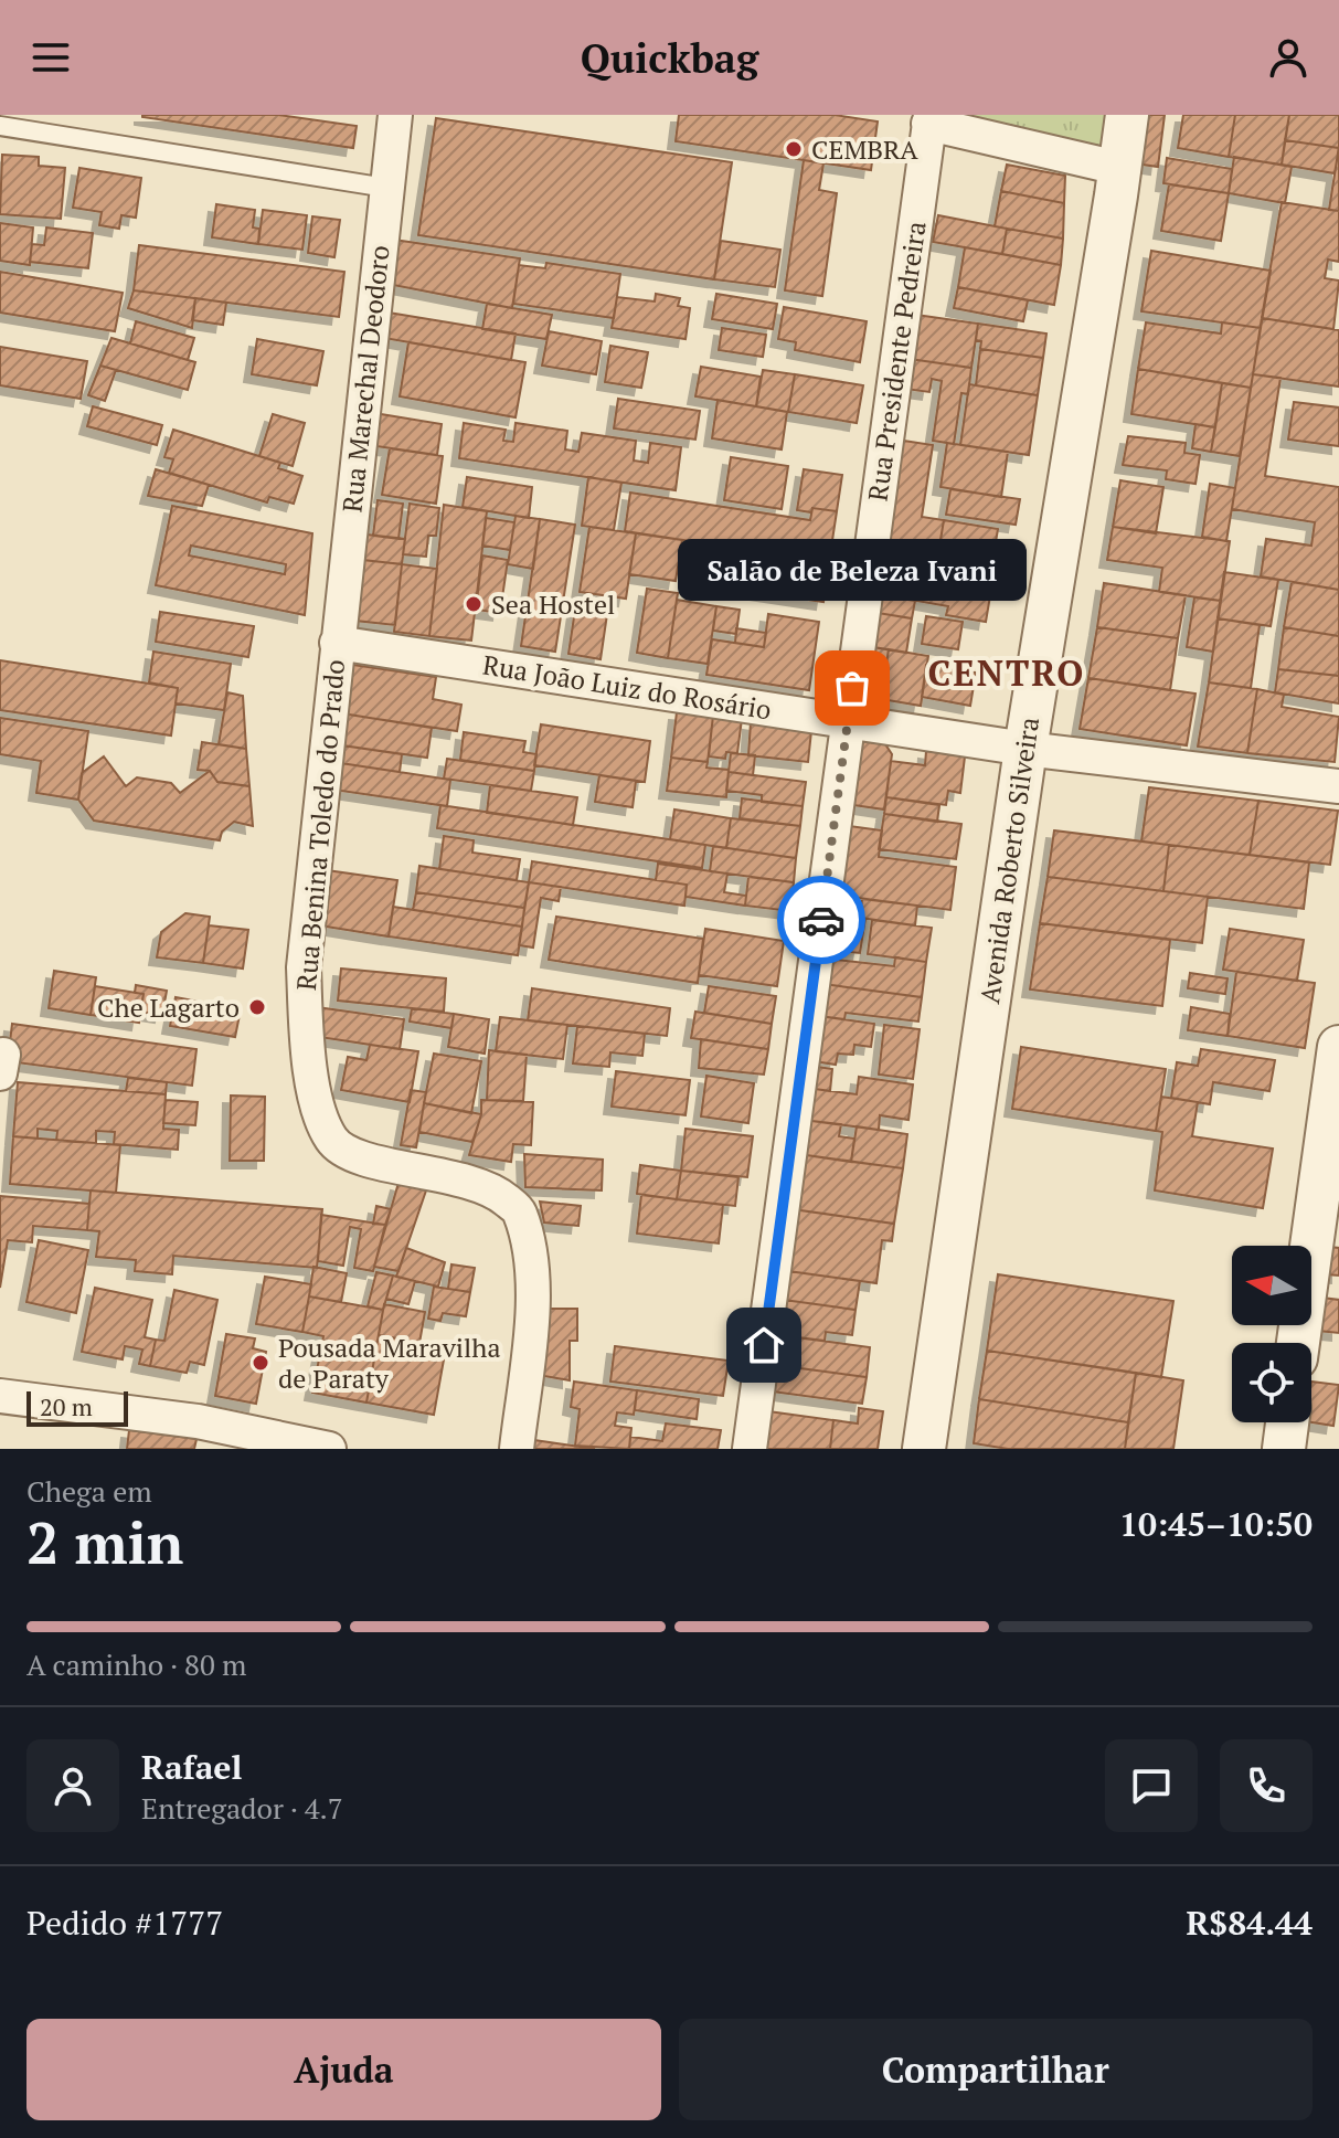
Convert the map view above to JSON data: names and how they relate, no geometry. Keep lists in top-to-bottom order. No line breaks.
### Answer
{"streets":{"street":["Rua Presidente Pedreira","Rua Marechal Deodoro","Rua João Luiz do Rosário","Rua Benina Toledo do Prado","Avenida Roberto Silveira"]},"crossings":[["Rua Presidente Pedreira","Rua João Luiz do Rosário"],["Rua Marechal Deodoro","Rua João Luiz do Rosário"],["Rua Marechal Deodoro","Rua Benina Toledo do Prado"],["Rua João Luiz do Rosário","Rua Benina Toledo do Prado"],["Rua João Luiz do Rosário","Avenida Roberto Silveira"]],"districts":["CENTRO"],"places":["CEMBRA","Sea Hostel","Salão de Beleza Ivani","Che Lagarto","Pousada Maravilha de Paraty"],"scale_bar":"20 m","north":"left","page":{"header":"Quickbag","bubble":"Salão de Beleza Ivani","scale":"20 m","heading":["2 min","Chega em","10:45–10:50"],"panel":["Rafael","Entregador · 4.7","Pedido #1777","R$84.44"],"bar":"A caminho · 80 m","buttons":["Ajuda","Compartilhar"]}}
